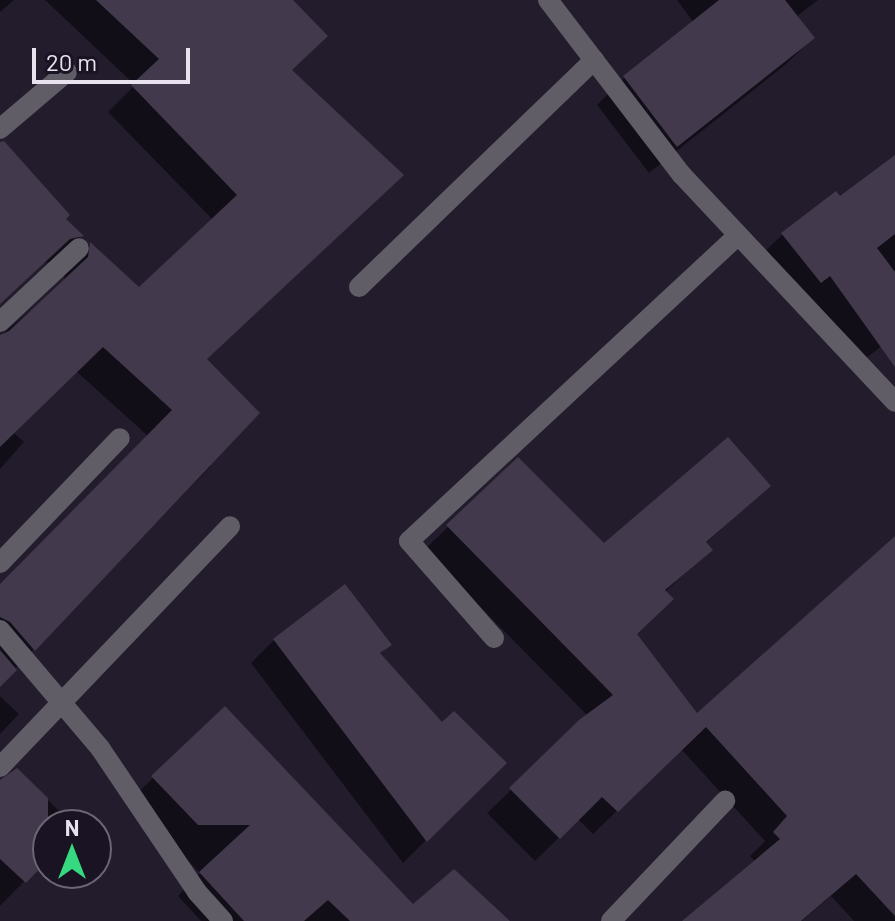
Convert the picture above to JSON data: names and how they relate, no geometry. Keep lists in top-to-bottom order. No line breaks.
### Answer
{"scale_bar":"20 m","north":"top"}
